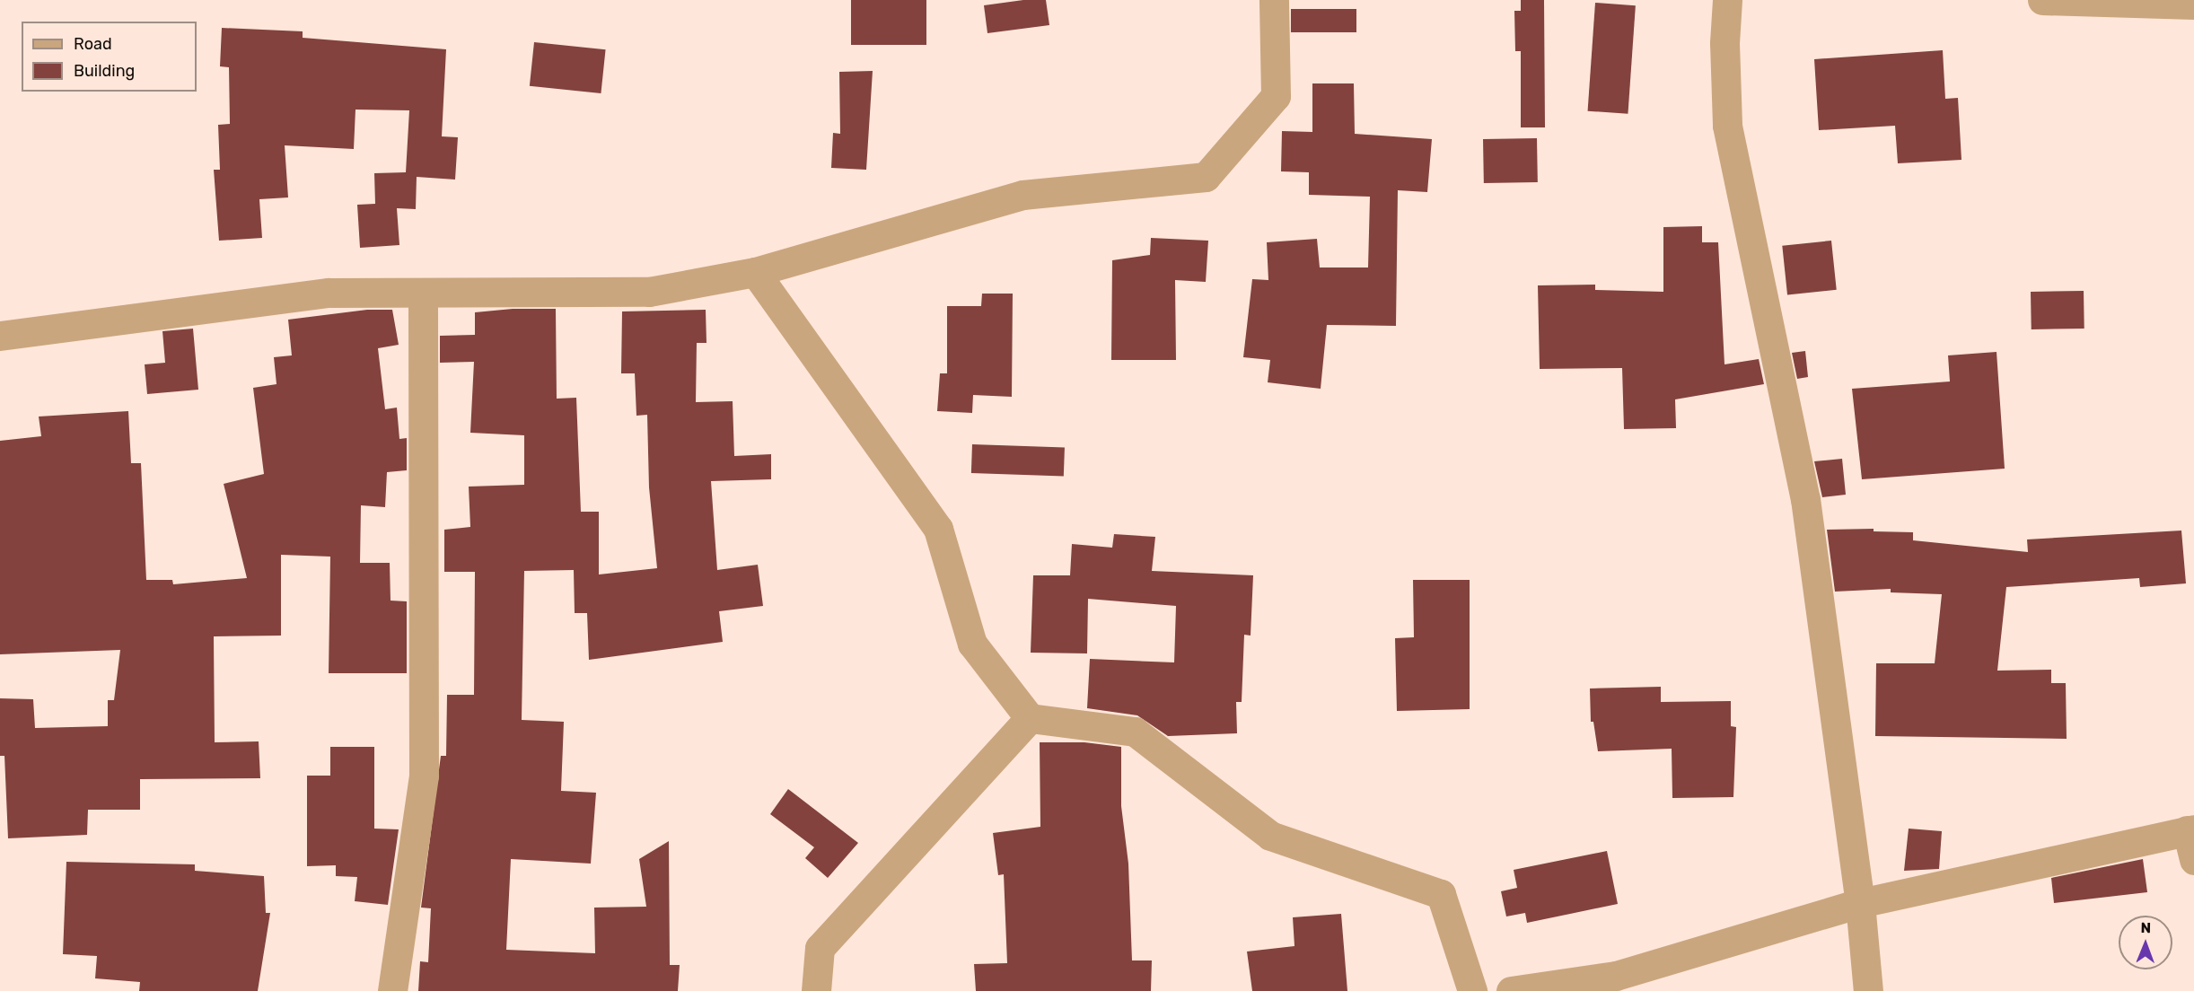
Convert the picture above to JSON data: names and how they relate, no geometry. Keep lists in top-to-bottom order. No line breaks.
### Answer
{"legend":["Road","Building"],"north":"top"}
